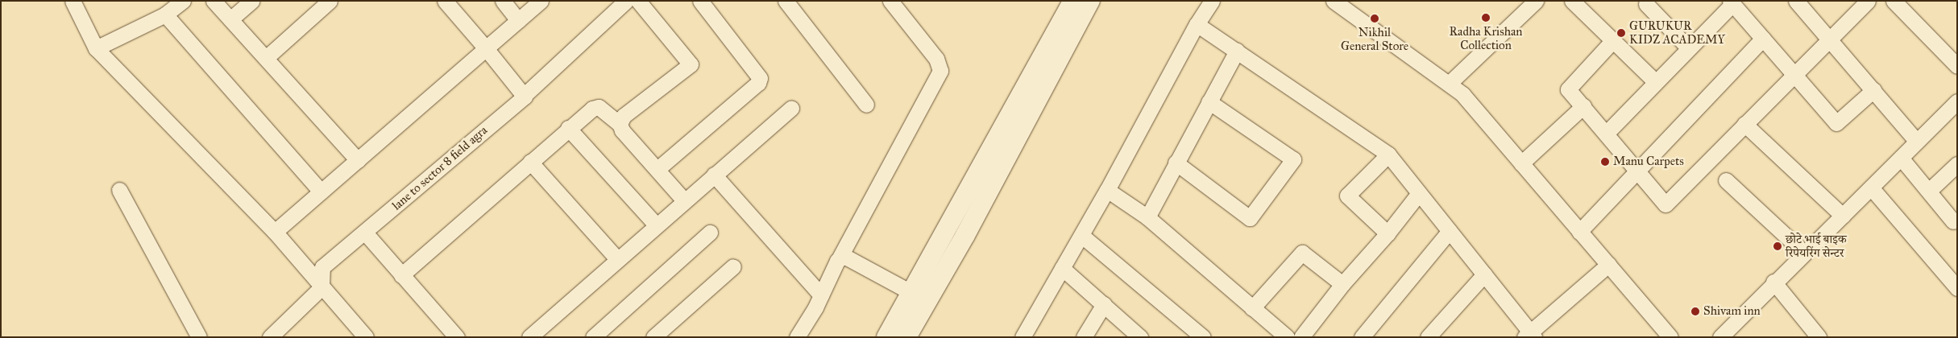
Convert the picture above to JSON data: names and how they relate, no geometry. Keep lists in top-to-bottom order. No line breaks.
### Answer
{"streets":{"street":["lane to sector 8 field agra"]},"places":["Radha Krishan Collection","Nikhil General Store","GURUKUR KIDZ ACADEMY","Manu Carpets","छोटे भाई बाइक रिपेयरिंग सेन्टर","Shivam inn"]}
